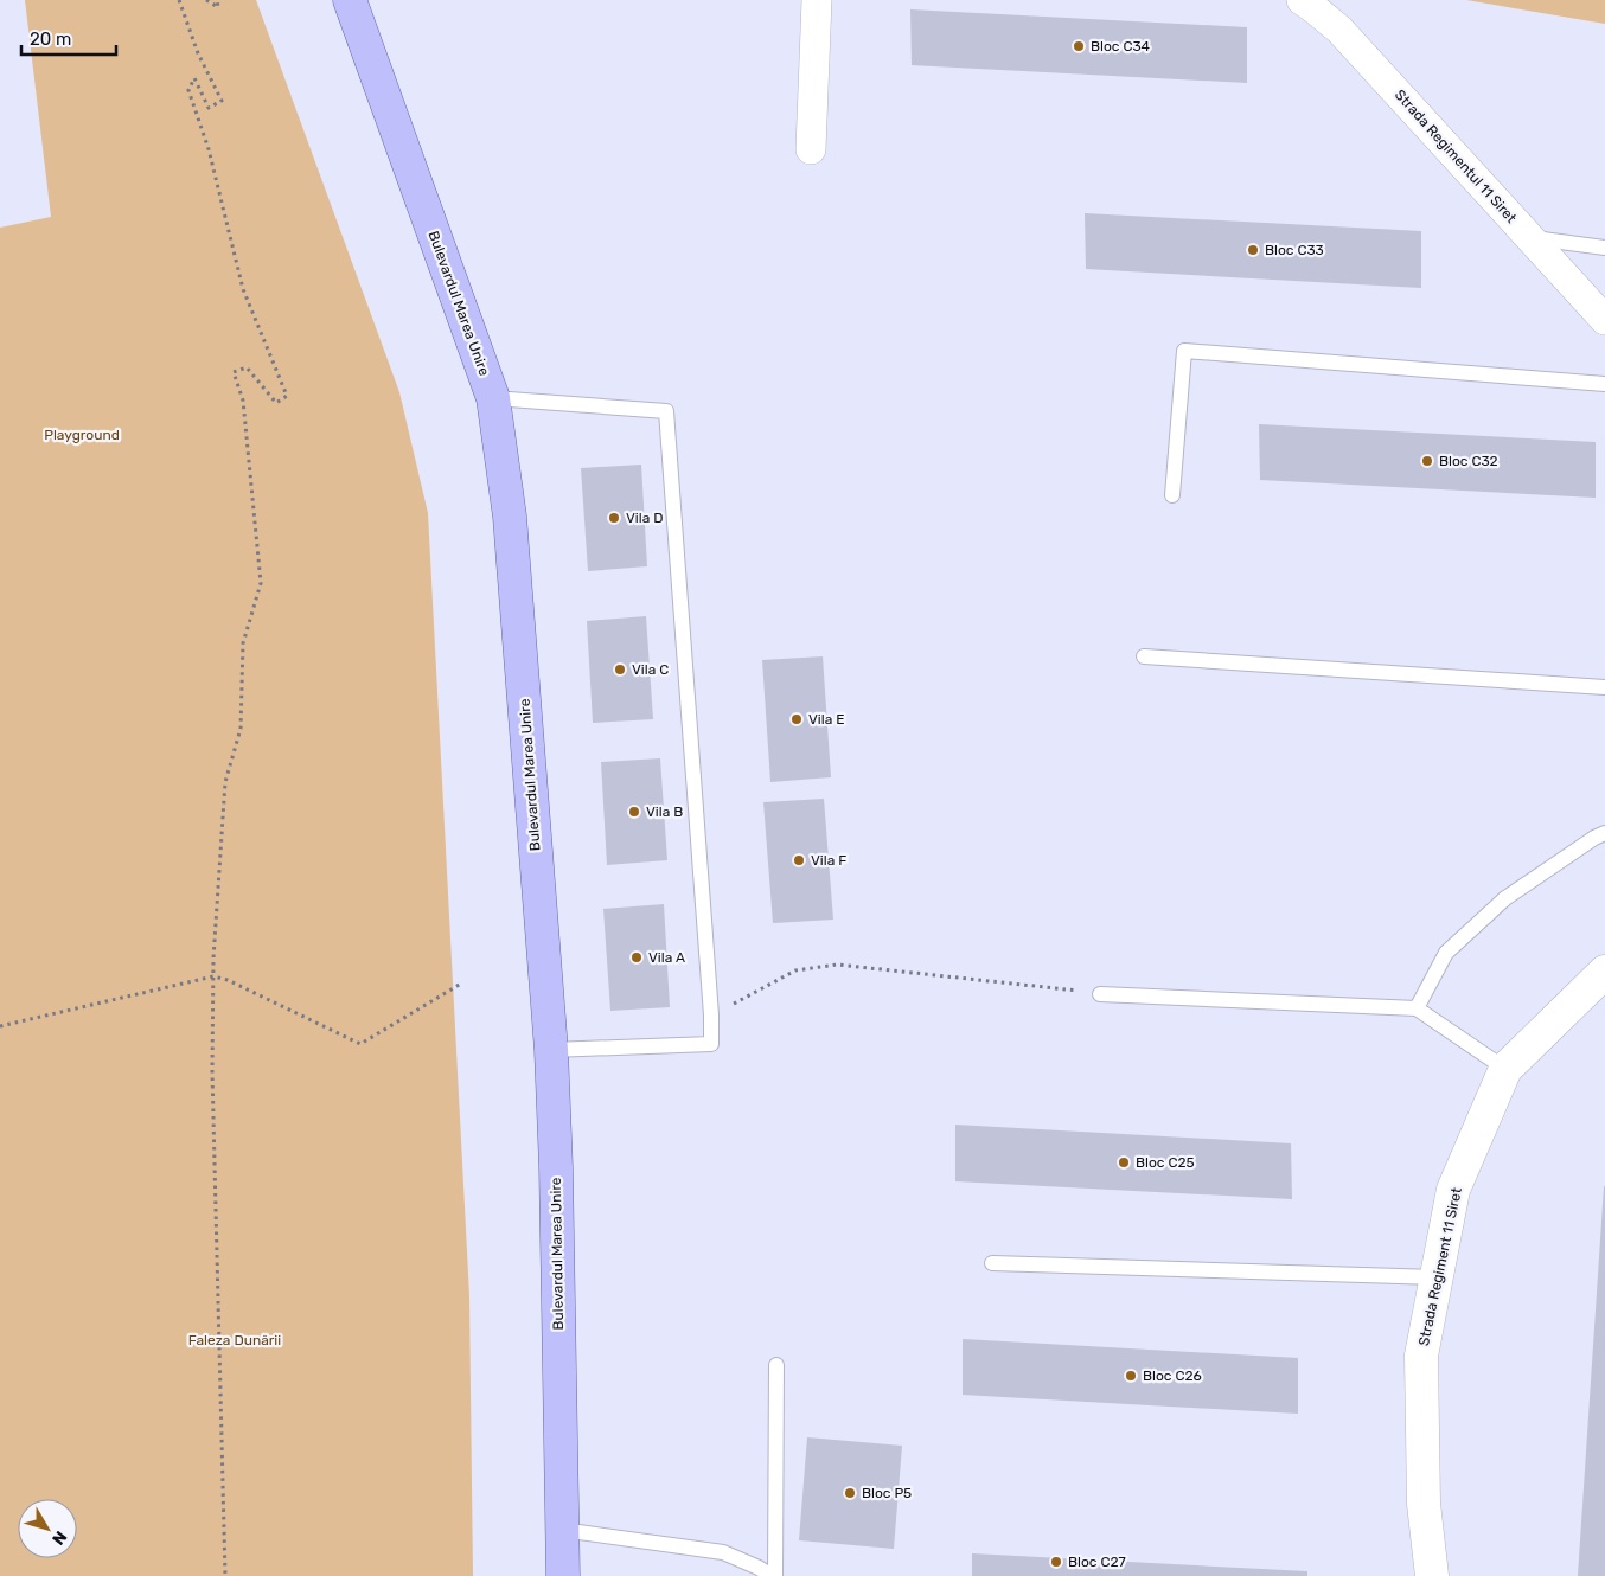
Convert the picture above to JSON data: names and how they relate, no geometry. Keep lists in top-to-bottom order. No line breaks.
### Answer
{"streets":{"main road":["Bulevardul Marea Unire"],"street":["Strada Regimentul 11 Siret","Strada Regiment 11 Siret"]},"parks":["Playground","Faleza Dunării"],"places":["Bloc C34","Bloc C33","Bloc C32","Vila D","Vila C","Vila E","Vila B","Vila F","Vila A","Bloc C25","Bloc C26","Bloc P5","Bloc C27"],"scale_bar":"20 m","north":"bottom right"}
